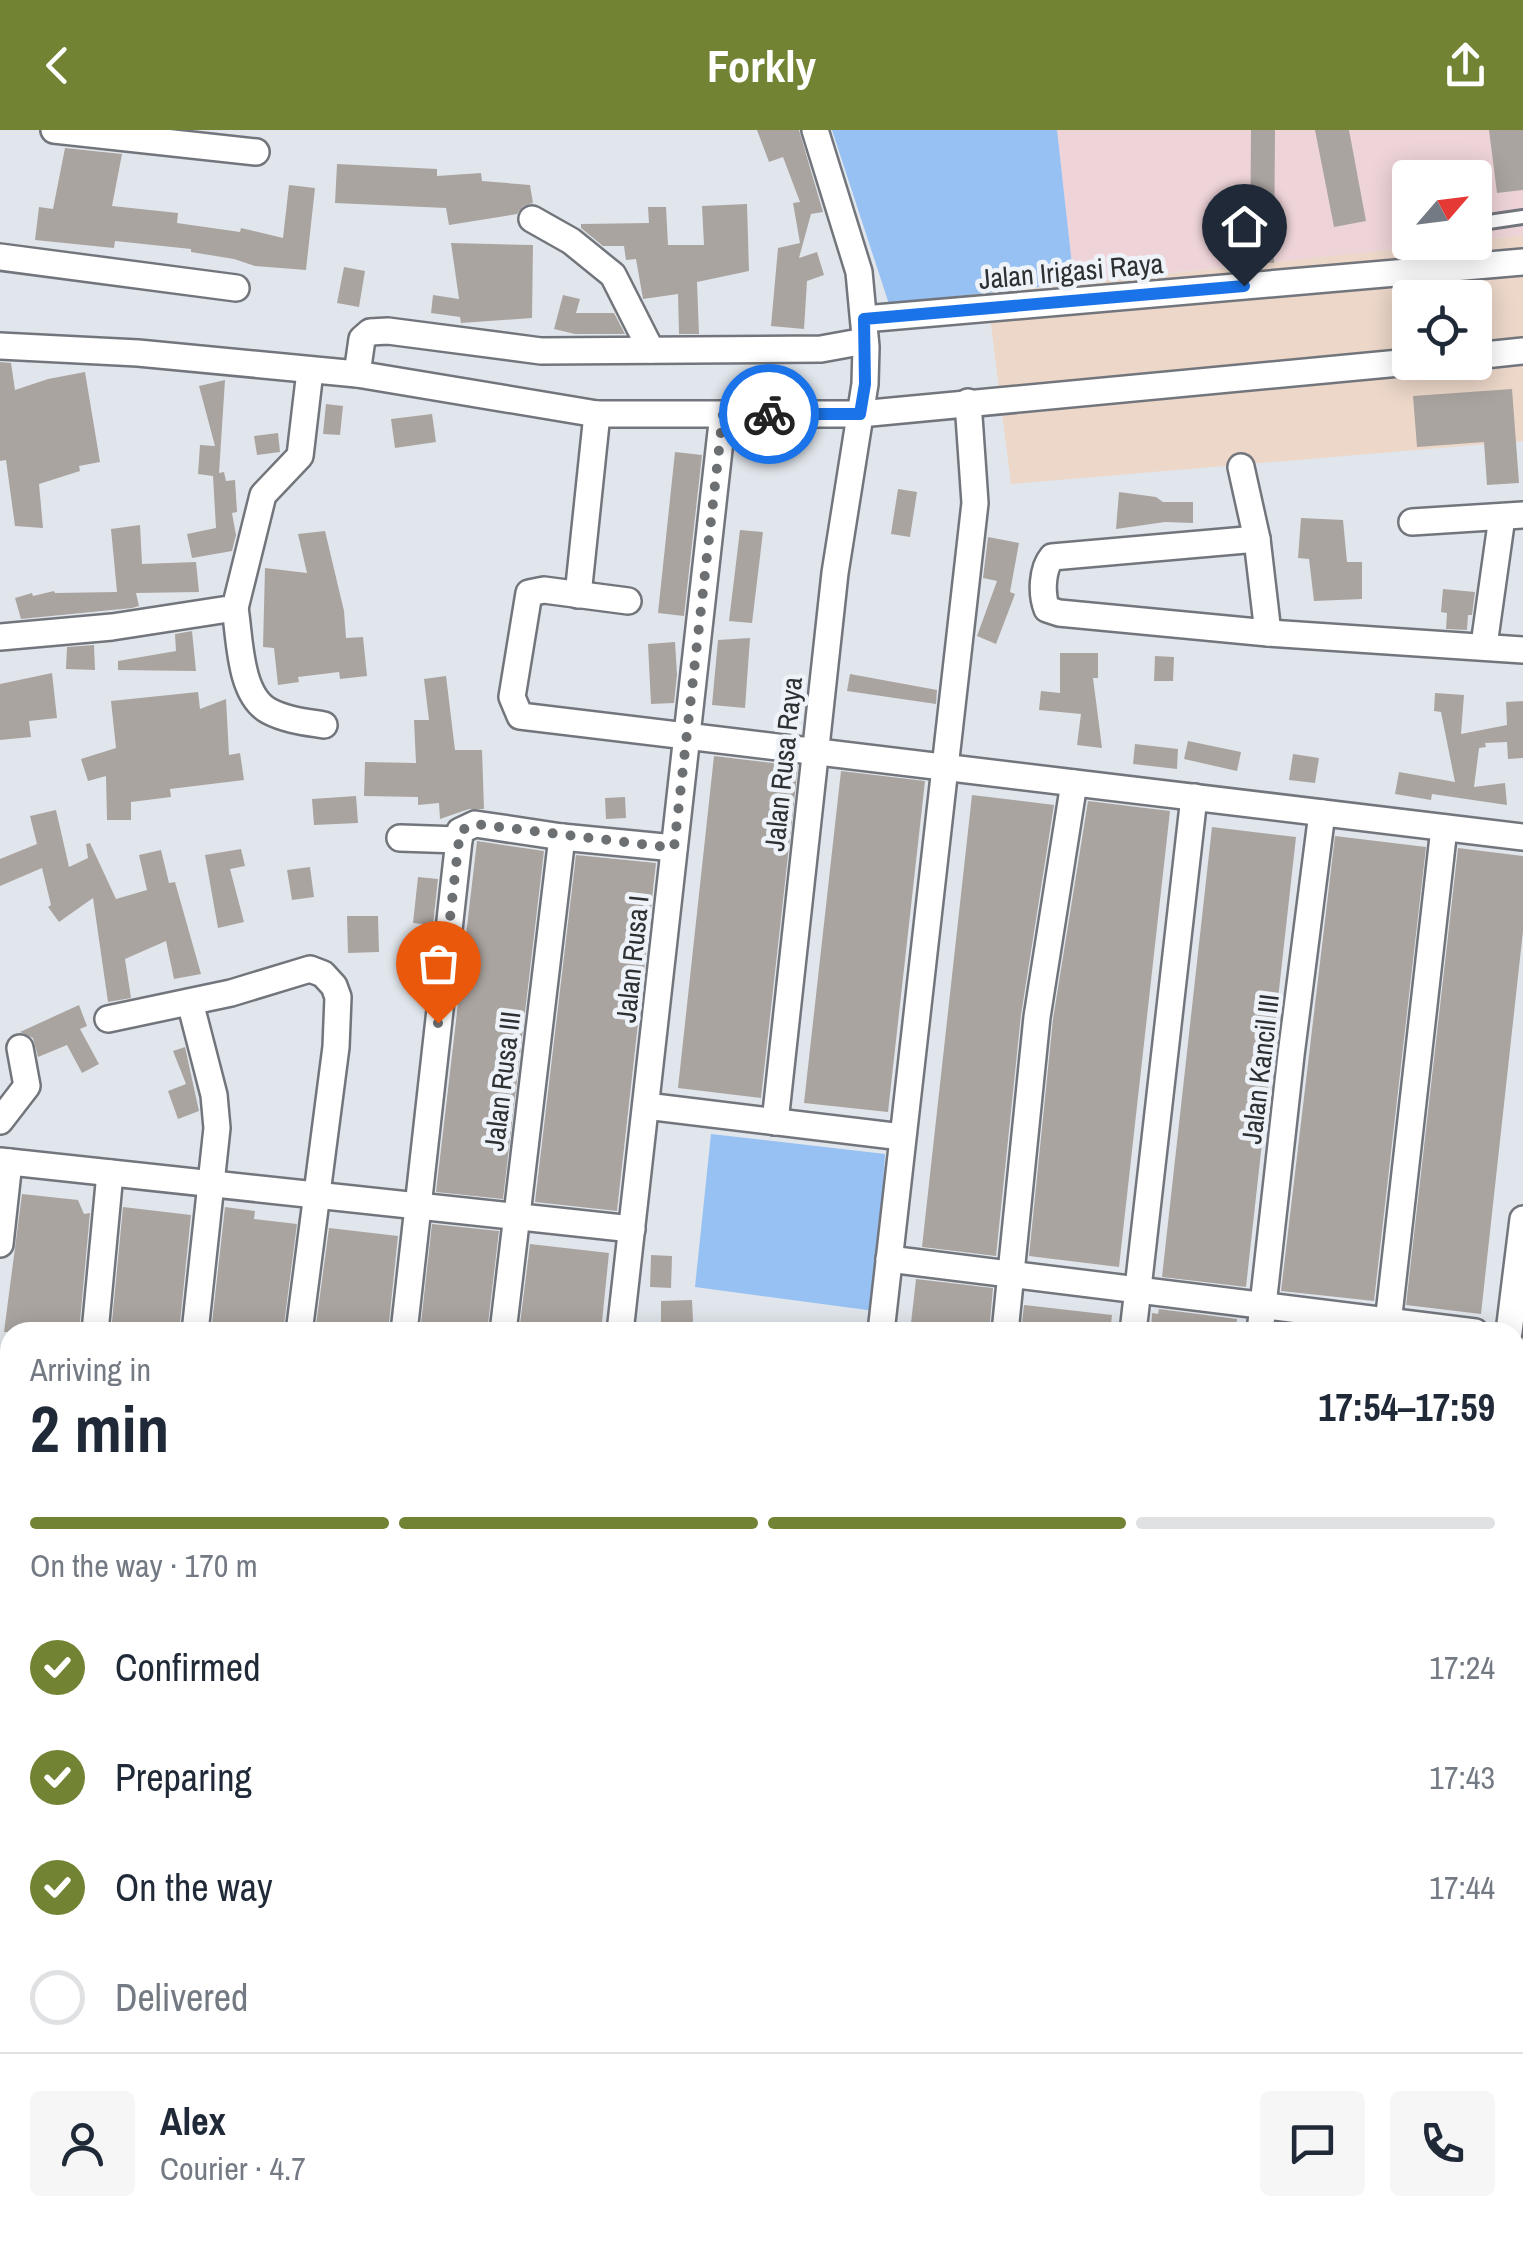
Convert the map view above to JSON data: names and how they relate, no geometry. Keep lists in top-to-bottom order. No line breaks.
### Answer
{"streets":{"street":["Jalan Irigasi Raya","Jalan Rusa Raya","Jalan Rusa I","Jalan Kancil III","Jalan Rusa III"]},"crossings":[["Jalan Irigasi Raya","Jalan Rusa Raya"]],"north":"top right","page":{"header":"Forkly","heading":["2 min","Arriving in","17:54–17:59"],"panel":["Alex","Courier · 4.7"],"bar":"On the way · 170 m","list":[["Confirmed","17:24"],["Preparing","17:43"],["On the way","17:44"],"Delivered"]}}
